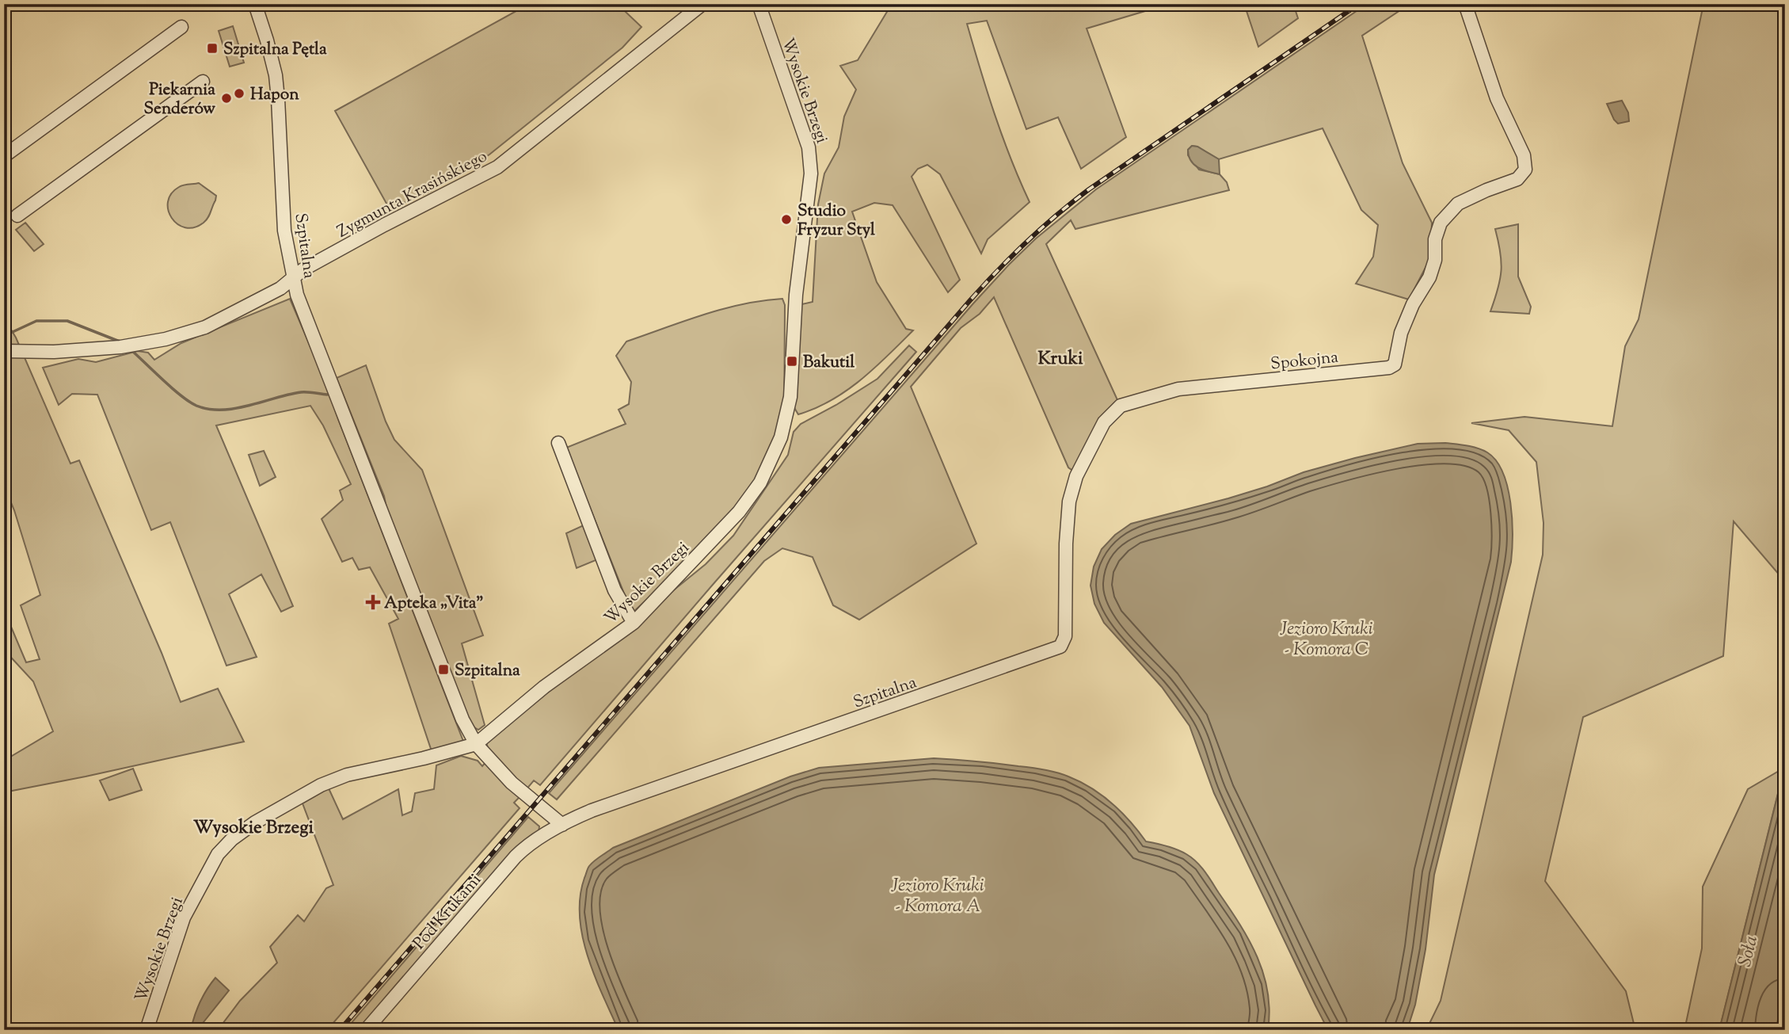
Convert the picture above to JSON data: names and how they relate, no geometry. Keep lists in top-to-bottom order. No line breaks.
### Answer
{"streets":{"street":["Wysokie Brzegi","Zygmunta Krasińskiego","Szpitalna","Spokojna","Pod Krukami"]},"crossings":[["Wysokie Brzegi","Szpitalna"],["Zygmunta Krasińskiego","Szpitalna"],["Szpitalna","Spokojna"],["Szpitalna","Pod Krukami"]],"districts":["Kruki","Wysokie Brzegi"],"water":["Jezioro Kruki - Komora C","Jezioro Kruki - Komora A","Soła"],"places":{"transit":["Szpitalna Pętla","Bakutil","Szpitalna"],"other":["Hapon","Piekarnia Senderów","Studio Fryzur Styl"],"health":["Apteka „Vita”"]}}
